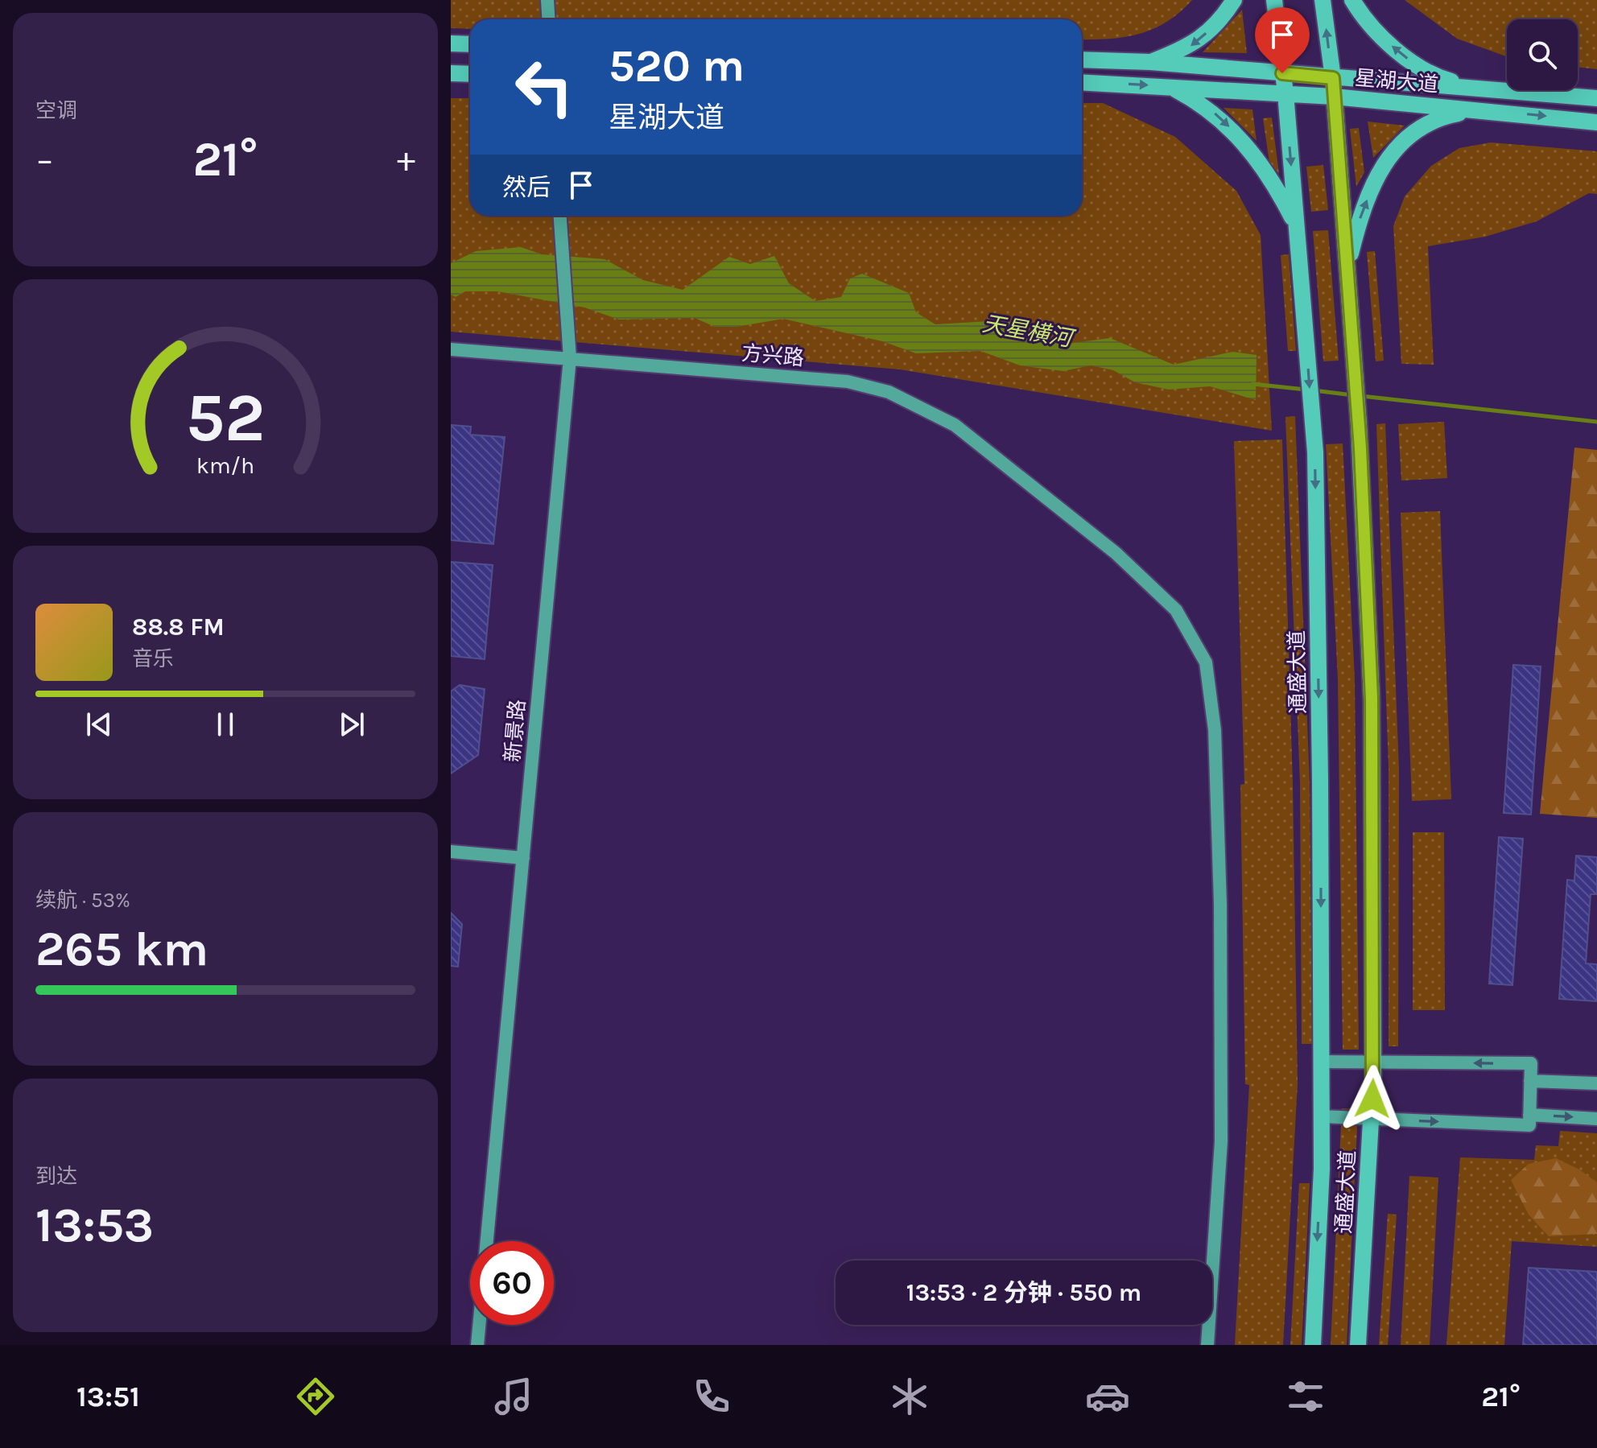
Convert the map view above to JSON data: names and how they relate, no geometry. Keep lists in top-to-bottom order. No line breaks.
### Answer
{"streets":{"main road":["星湖大道","通盛大道"],"street":["方兴路","新景路"]},"crossings":[["星湖大道","通盛大道"],["方兴路","新景路"]],"water":["天星横河"],"page":{"tile":["空调",["续航 · 53%","265 km"],["到达","13:53"]],"turn":["520 m","星湖大道"],"heat":["−","21°","+"],"then":"然后","song":["88.8 FM","音乐"],"limit":"60","trip":"13:53 · 2 分钟 · 550 m","tabs":["13:51","21°"],"gauge":["52","km/h"]}}
